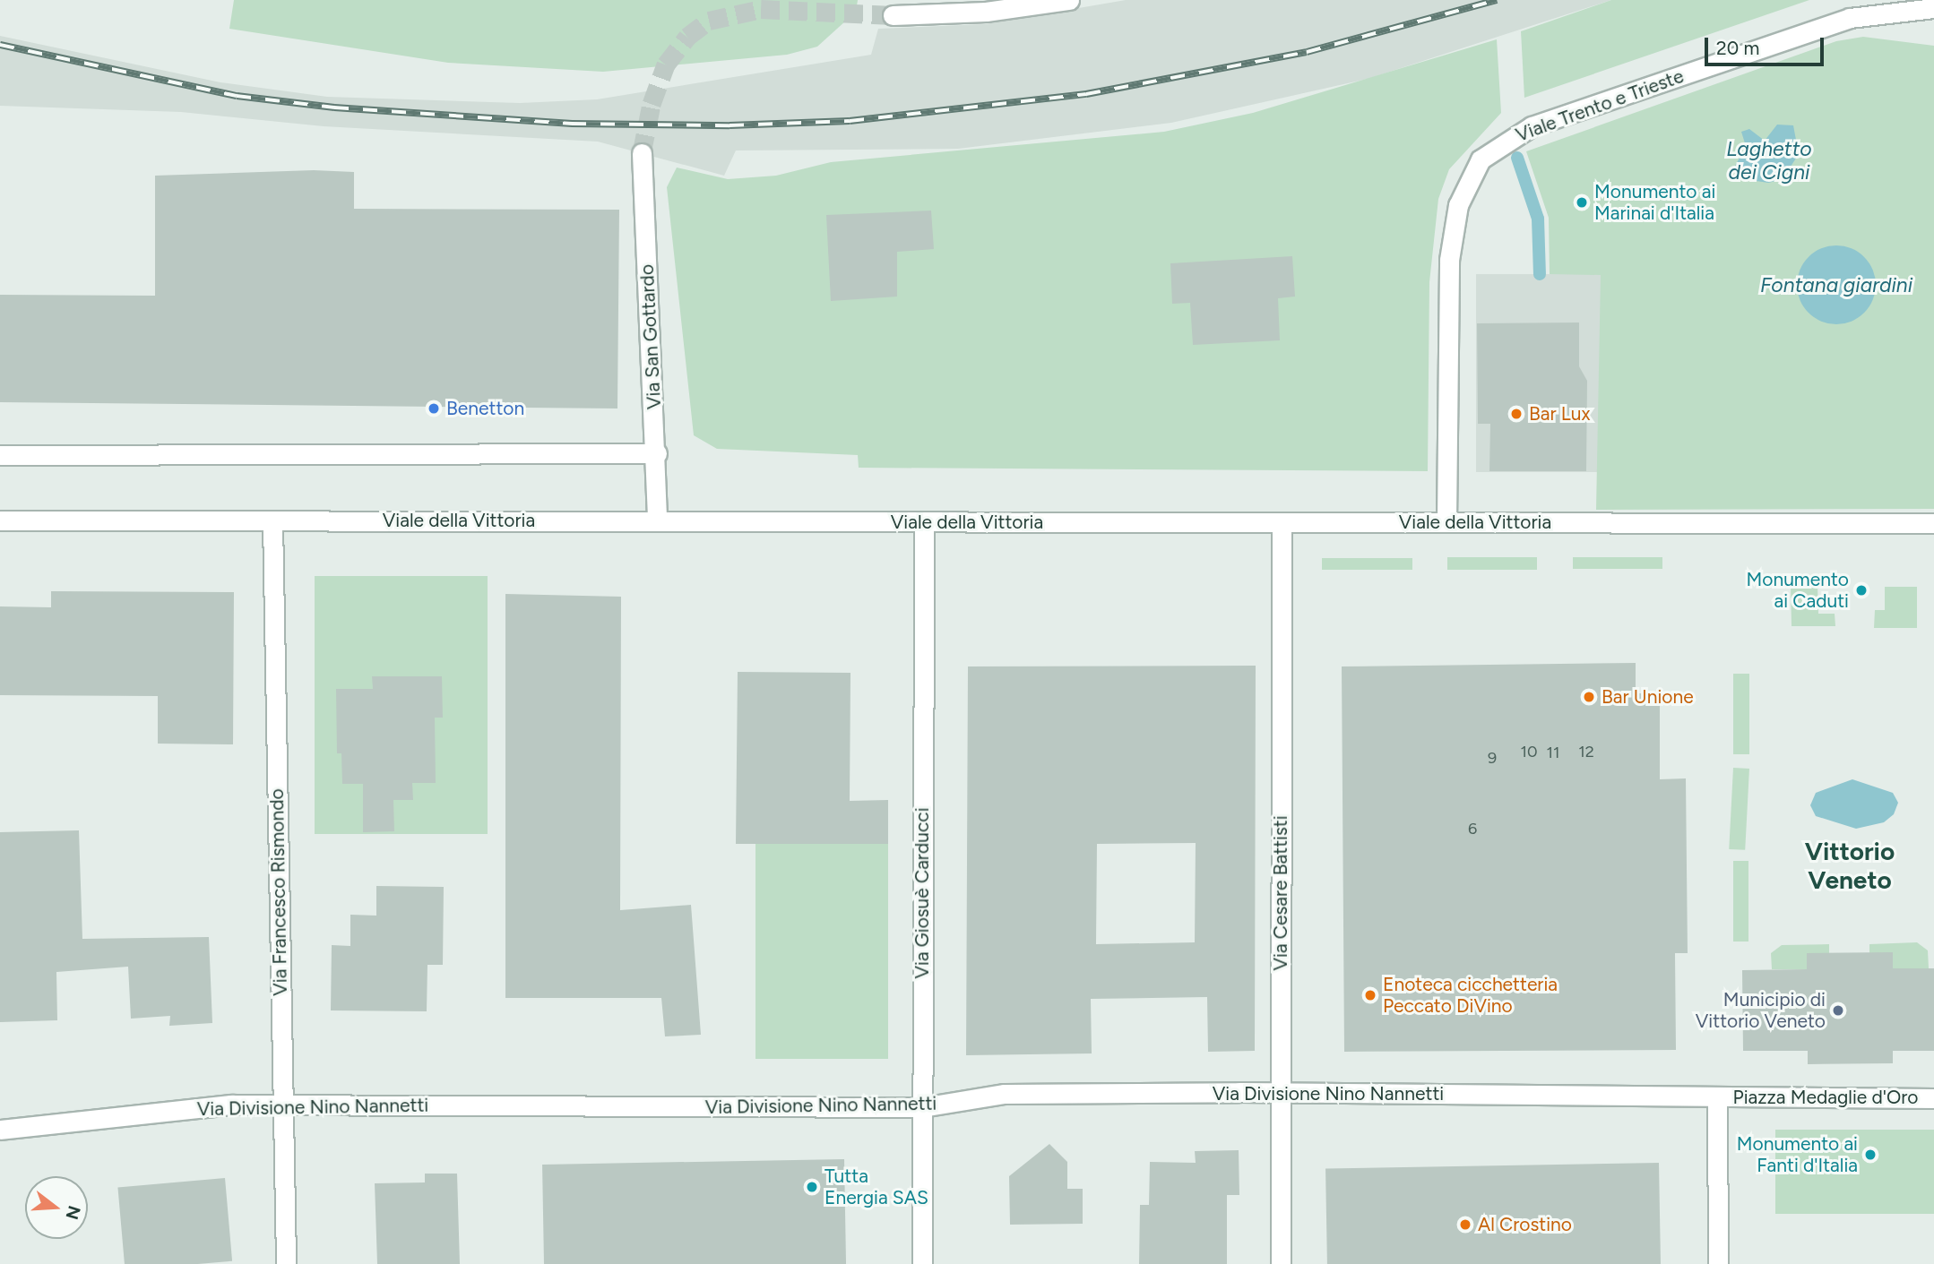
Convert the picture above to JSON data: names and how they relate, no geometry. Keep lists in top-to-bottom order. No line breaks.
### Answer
{"streets":{"street":["Viale Trento e Trieste","Via San Gottardo","Viale della Vittoria","Via Francesco Rismondo","Via Giosuè Carducci","Via Cesare Battisti","Via Divisione Nino Nannetti","Piazza Medaglie d'Oro"]},"crossings":[["Viale Trento e Trieste","Viale della Vittoria"],["Via San Gottardo","Viale della Vittoria"],["Viale della Vittoria","Via Francesco Rismondo"],["Viale della Vittoria","Via Giosuè Carducci"],["Viale della Vittoria","Via Cesare Battisti"],["Via Francesco Rismondo","Via Divisione Nino Nannetti"],["Via Giosuè Carducci","Via Divisione Nino Nannetti"],["Via Cesare Battisti","Via Divisione Nino Nannetti"],["Via Divisione Nino Nannetti","Piazza Medaglie d'Oro"]],"districts":["Vittorio Veneto"],"water":["Laghetto dei Cigni","Fontana giardini"],"places":["Monumento ai Marinai d'Italia","Benetton","Bar Lux","Monumento ai Caduti","Bar Unione","Enoteca cicchetteria Peccato DiVino","Municipio di Vittorio Veneto","Monumento ai Fanti d'Italia","Tutta Energia SAS","Al Crostino"],"house_numbers":["10","12","11","9","6"],"scale_bar":"20 m","north":"right"}
